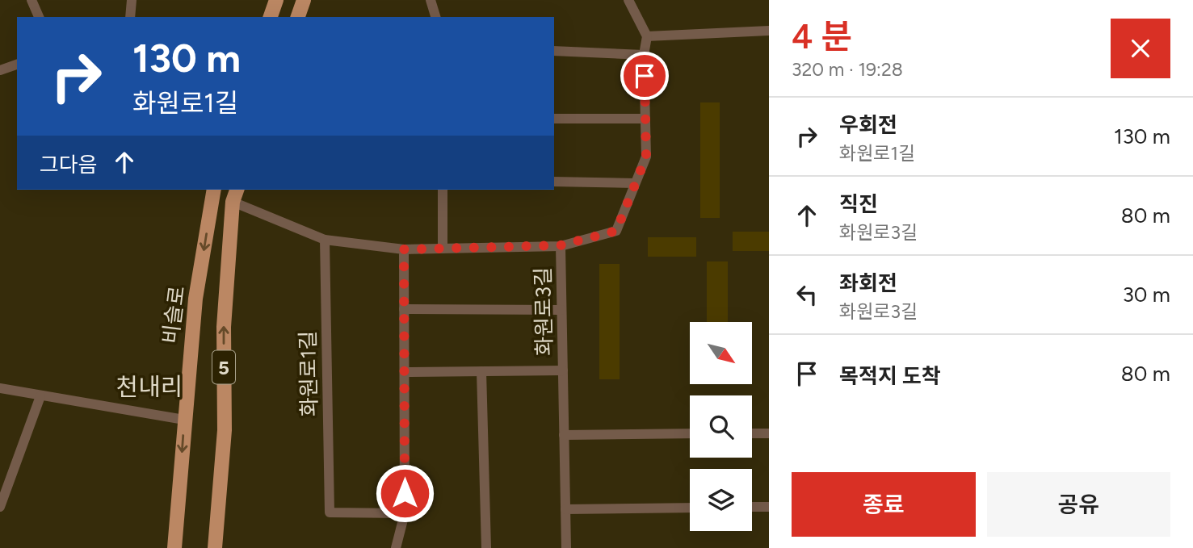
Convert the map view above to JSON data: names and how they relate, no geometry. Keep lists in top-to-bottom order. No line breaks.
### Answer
{"streets":{"main road":["비슬로","5"],"street":["화원로3길","화원로1길"]},"districts":["천내리"],"north":"bottom right","page":{"heading":["4 분","320 m · 19:28"],"turn":["130 m","화원로1길"],"list":[{"name":"우회전","note":"화원로1길","value":"130 m"},{"name":"직진","note":"화원로3길","value":"80 m"},{"name":"좌회전","note":"화원로3길","value":"30 m"},{"name":"목적지 도착","value":"80 m"}],"then":"그다음","buttons":["종료","공유"]}}
